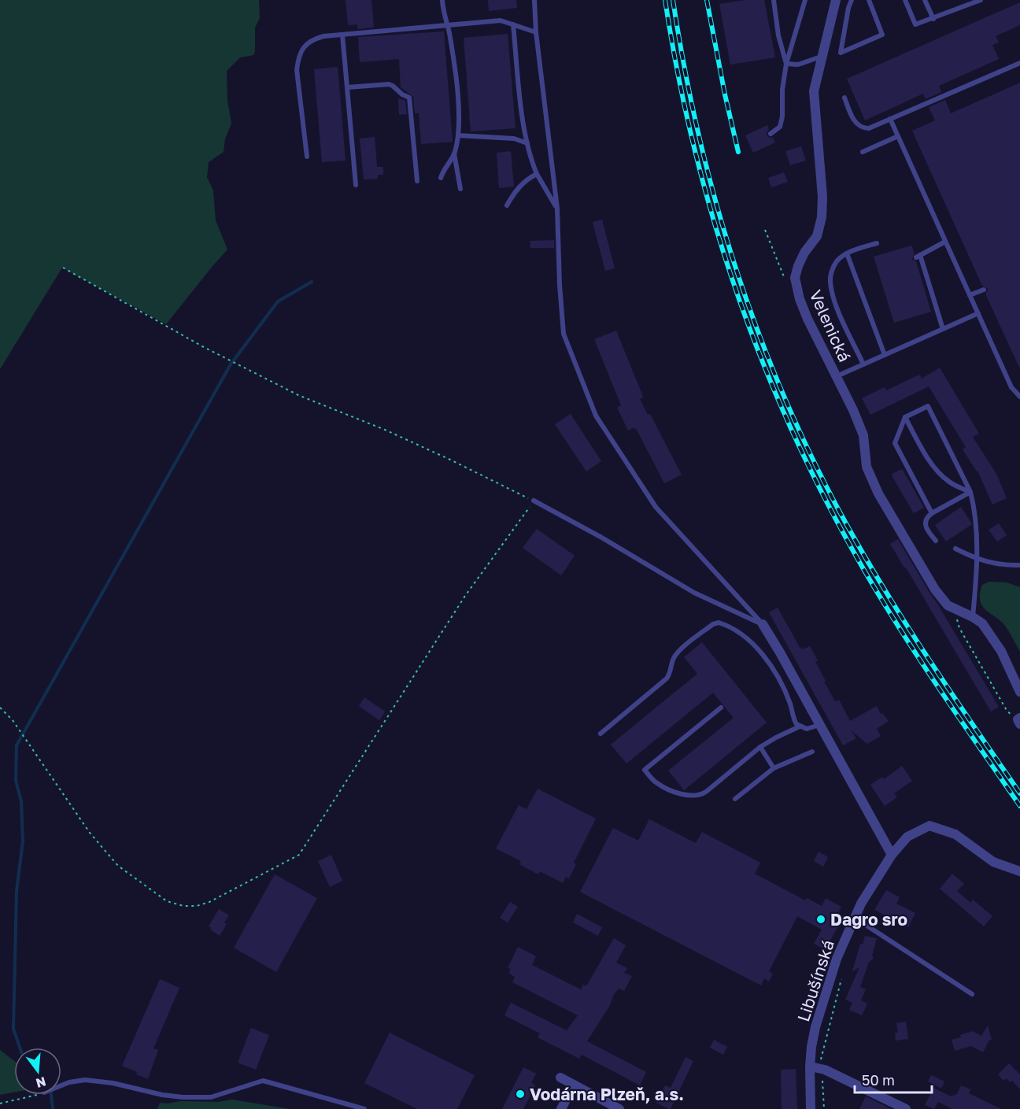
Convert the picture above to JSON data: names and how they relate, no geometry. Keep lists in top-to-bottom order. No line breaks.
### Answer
{"streets":{"street":["Velenická","Libušínská"]},"places":["Dagro sro","Vodárna Plzeň, a.s."],"scale_bar":"50 m","north":"bottom"}
